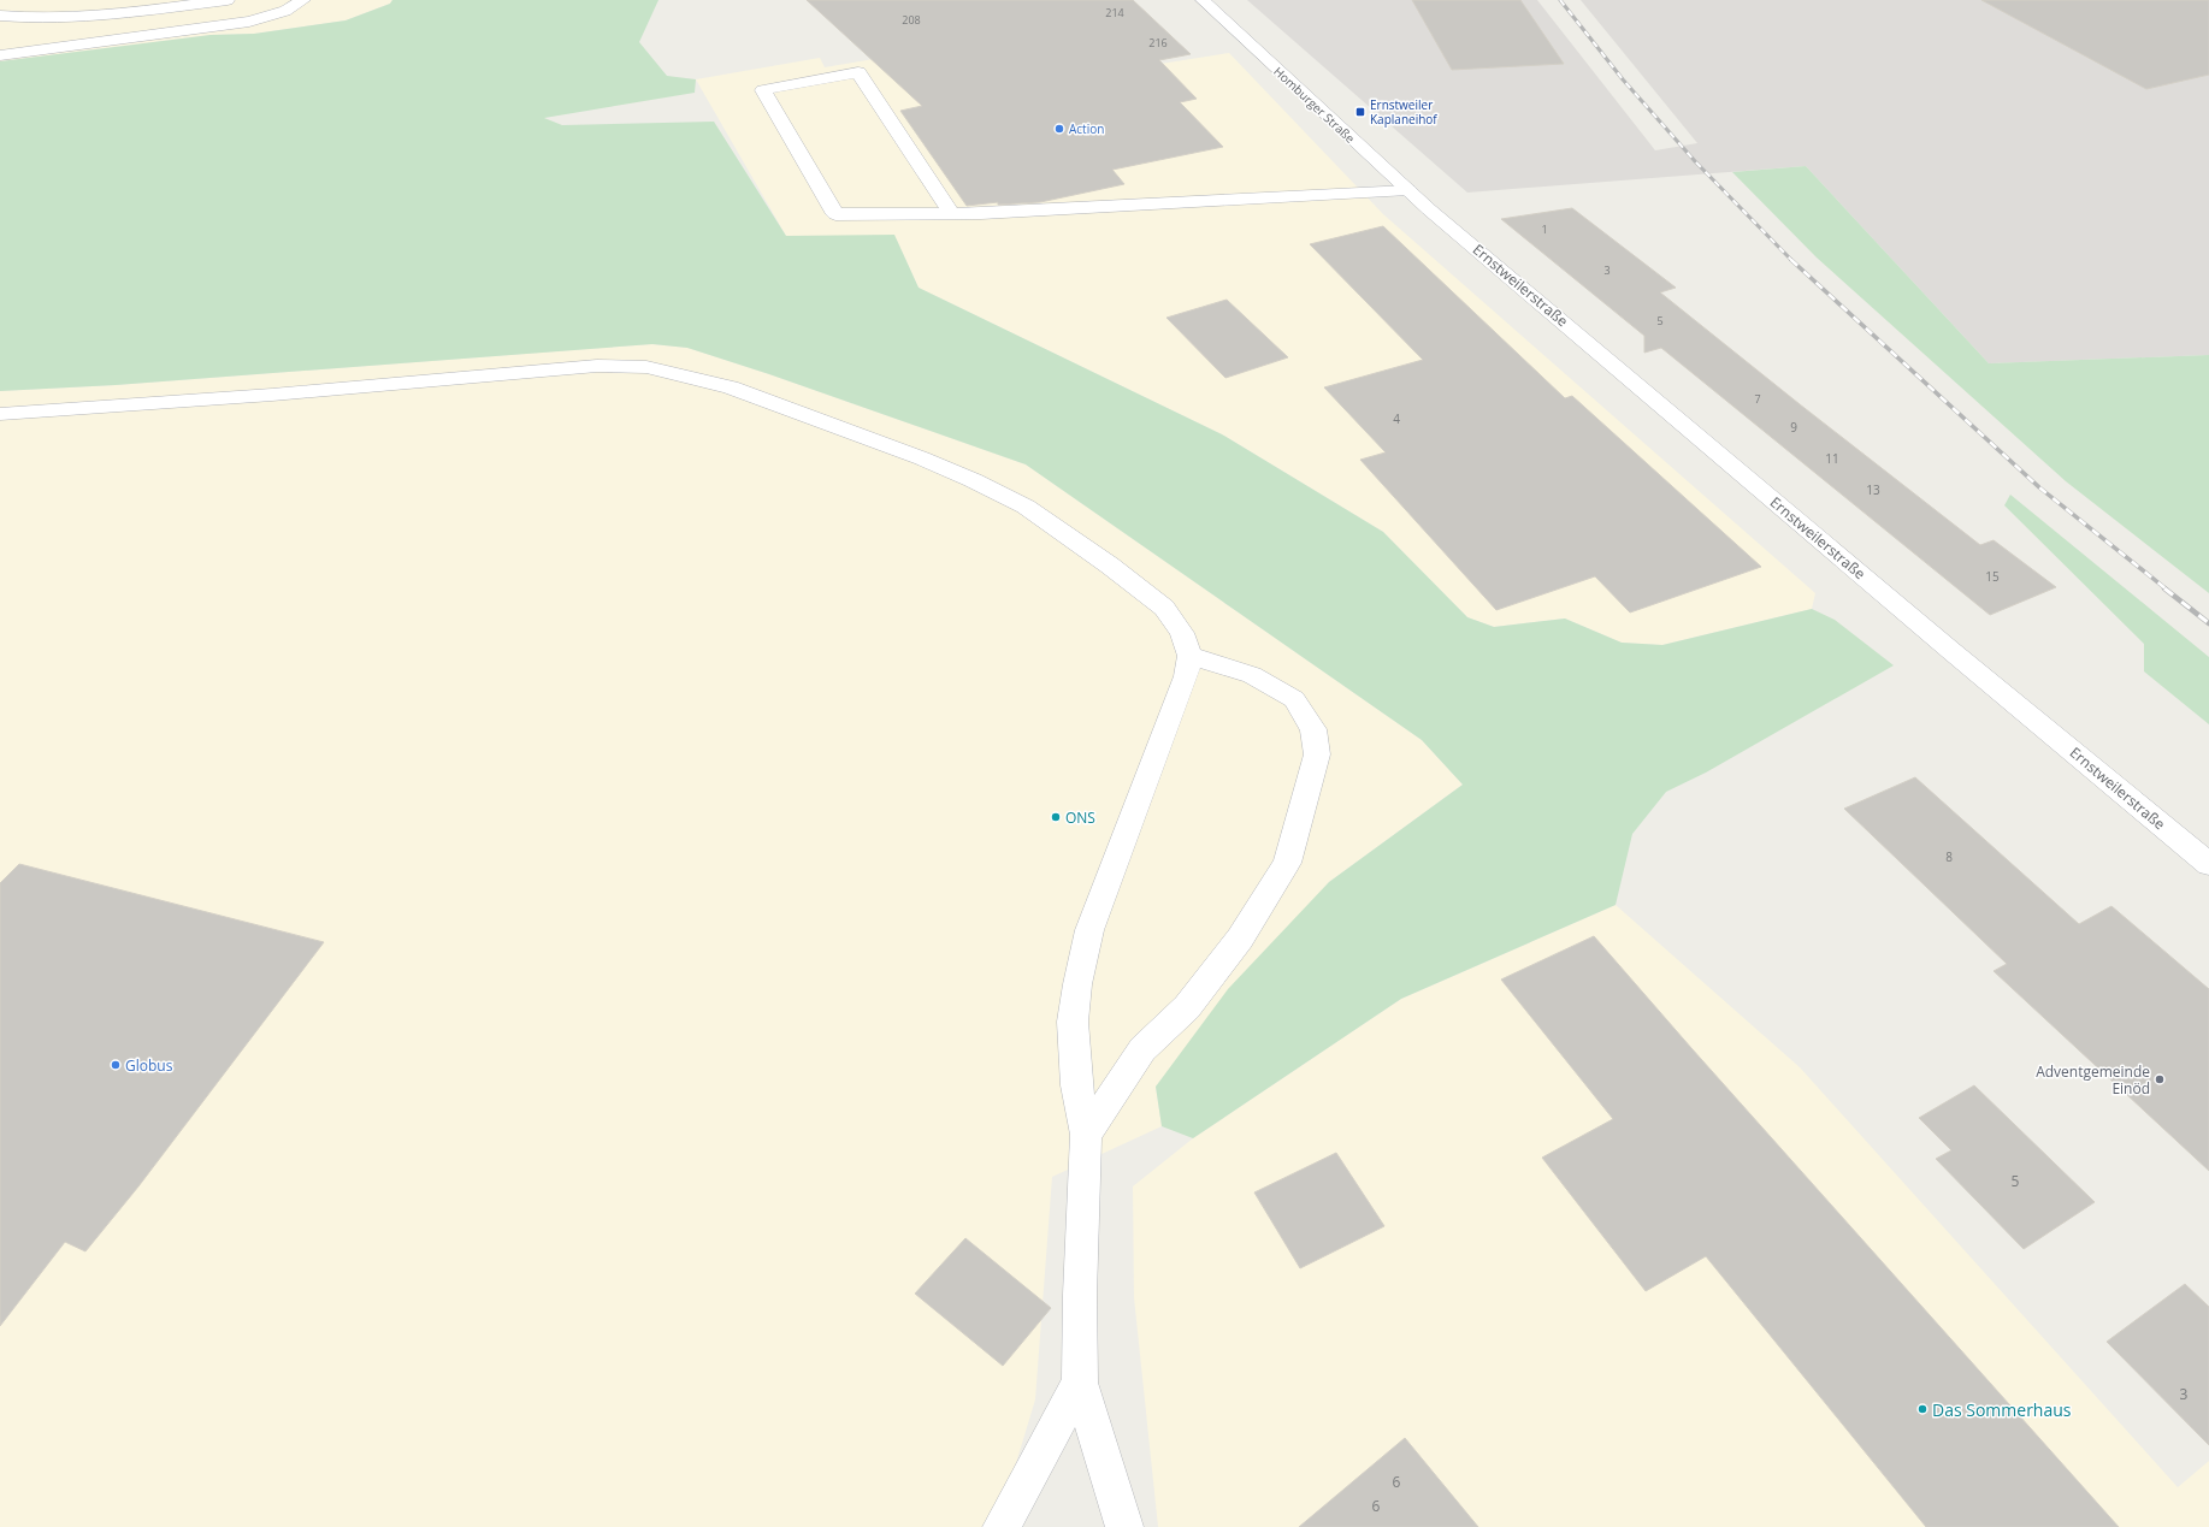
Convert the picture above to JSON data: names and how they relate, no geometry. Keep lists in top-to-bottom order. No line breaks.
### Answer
{"streets":{"main road":["Homburger Straße","Ernstweilerstraße"]},"crossings":[["Homburger Straße","Ernstweilerstraße"]],"places":{"transit":["Ernstweiler Kaplaneihof"],"other":["Action","ONS","Globus","Adventgemeinde Einöd","Das Sommerhaus"]},"house_numbers":["214","208","216","1","3","5","7","4","9","11","13","15","8","5","3","6","6"]}
